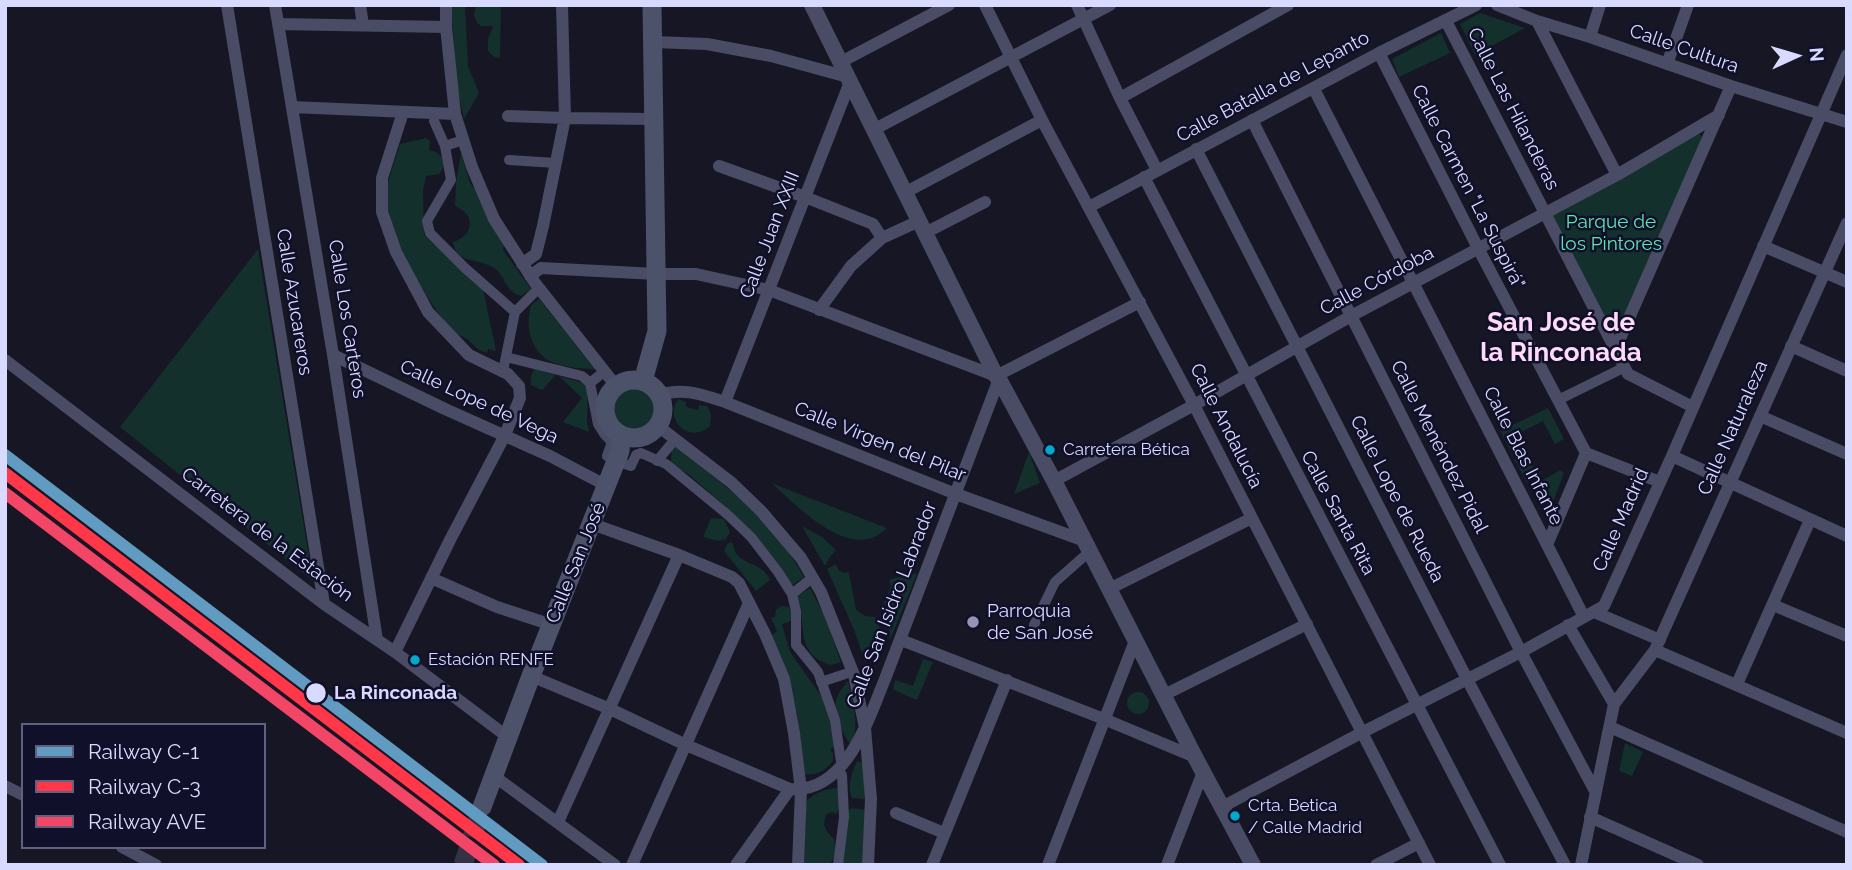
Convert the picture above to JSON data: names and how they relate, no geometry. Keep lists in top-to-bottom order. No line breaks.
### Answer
{"streets":{"main road":["Calle San José"],"street":["Calle Cultura","Calle Batalla de Lepanto","Calle Las Hilanderas","Calle Carmen \"La Suspirá\"","Calle Juan XXIII","Calle Córdoba","Calle Azucareros","Calle Los Carteros","Calle Lope de Vega","Calle Andalucía","Calle Naturaleza","Calle Virgen del Pilar","Calle Menéndez Pidal","Calle Blas Infante","Calle Lope de Rueda","Calle Santa Rita","Calle Madrid","Carretera de la Estación","Calle San Isidro Labrador"]},"crossings":[["Calle Cultura","Calle Madrid"],["Calle Batalla de Lepanto","Calle Las Hilanderas"],["Calle Batalla de Lepanto","Calle Carmen \"La Suspirá\""],["Calle Batalla de Lepanto","Calle Andalucía"],["Calle Batalla de Lepanto","Calle Menéndez Pidal"],["Calle Batalla de Lepanto","Calle Blas Infante"],["Calle Batalla de Lepanto","Calle Lope de Rueda"],["Calle Batalla de Lepanto","Calle Santa Rita"],["Calle Las Hilanderas","Calle Córdoba"],["Calle Las Hilanderas","Calle Madrid"],["Calle Carmen \"La Suspirá\"","Calle Córdoba"],["Calle Juan XXIII","Calle Virgen del Pilar"],["Calle Córdoba","Calle Andalucía"],["Calle Córdoba","Calle Menéndez Pidal"],["Calle Córdoba","Calle Blas Infante"],["Calle Córdoba","Calle Lope de Rueda"],["Calle Córdoba","Calle Santa Rita"],["Calle Azucareros","Carretera de la Estación"],["Calle Los Carteros","Calle Lope de Vega"],["Calle Los Carteros","Carretera de la Estación"],["Calle Lope de Vega","Calle San José"],["Calle Andalucía","Calle Madrid"],["Calle Virgen del Pilar","Calle San José"],["Calle Virgen del Pilar","Calle San Isidro Labrador"],["Calle Menéndez Pidal","Calle Madrid"],["Calle Blas Infante","Calle Madrid"],["Calle Lope de Rueda","Calle Madrid"],["Calle Santa Rita","Calle Madrid"],["Carretera de la Estación","Calle San José"]],"districts":["San José de la Rinconada"],"parks":["Parque de los Pintores"],"places":["Carretera Bética","Parroquia de San José","Estación RENFE","La Rinconada","Crta. Betica / Calle Madrid"],"lines":["rail line C-1","rail line C-3","rail line AVE"],"legend":["Railway C-1","Railway C-3","Railway AVE"],"north":"right"}
